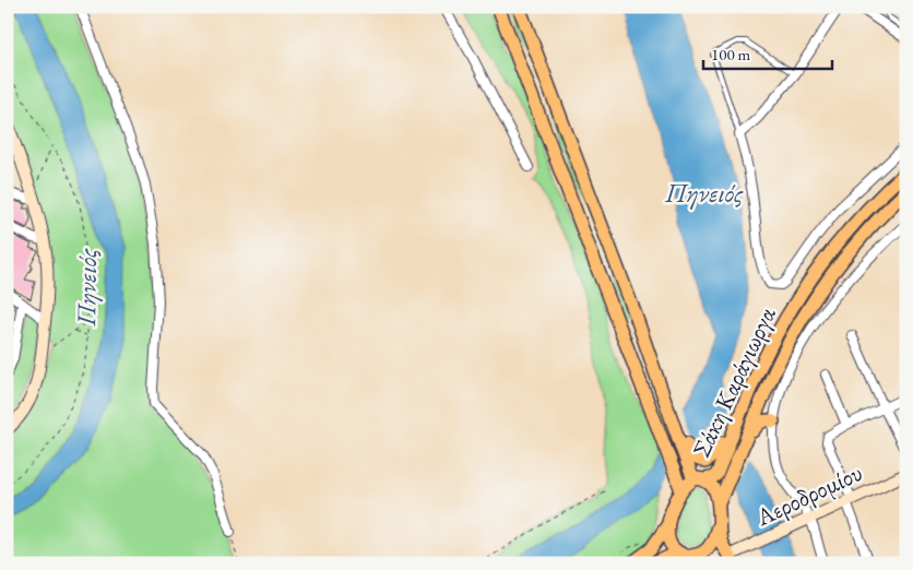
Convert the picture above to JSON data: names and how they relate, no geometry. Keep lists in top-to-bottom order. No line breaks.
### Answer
{"streets":{"main road":["Σάκη Καράγιωργα"],"street":["Αεροδρομίου"]},"crossings":[["Σάκη Καράγιωργα","Αεροδρομίου"]],"water":["Πηνειός"],"scale_bar":"100 m"}
